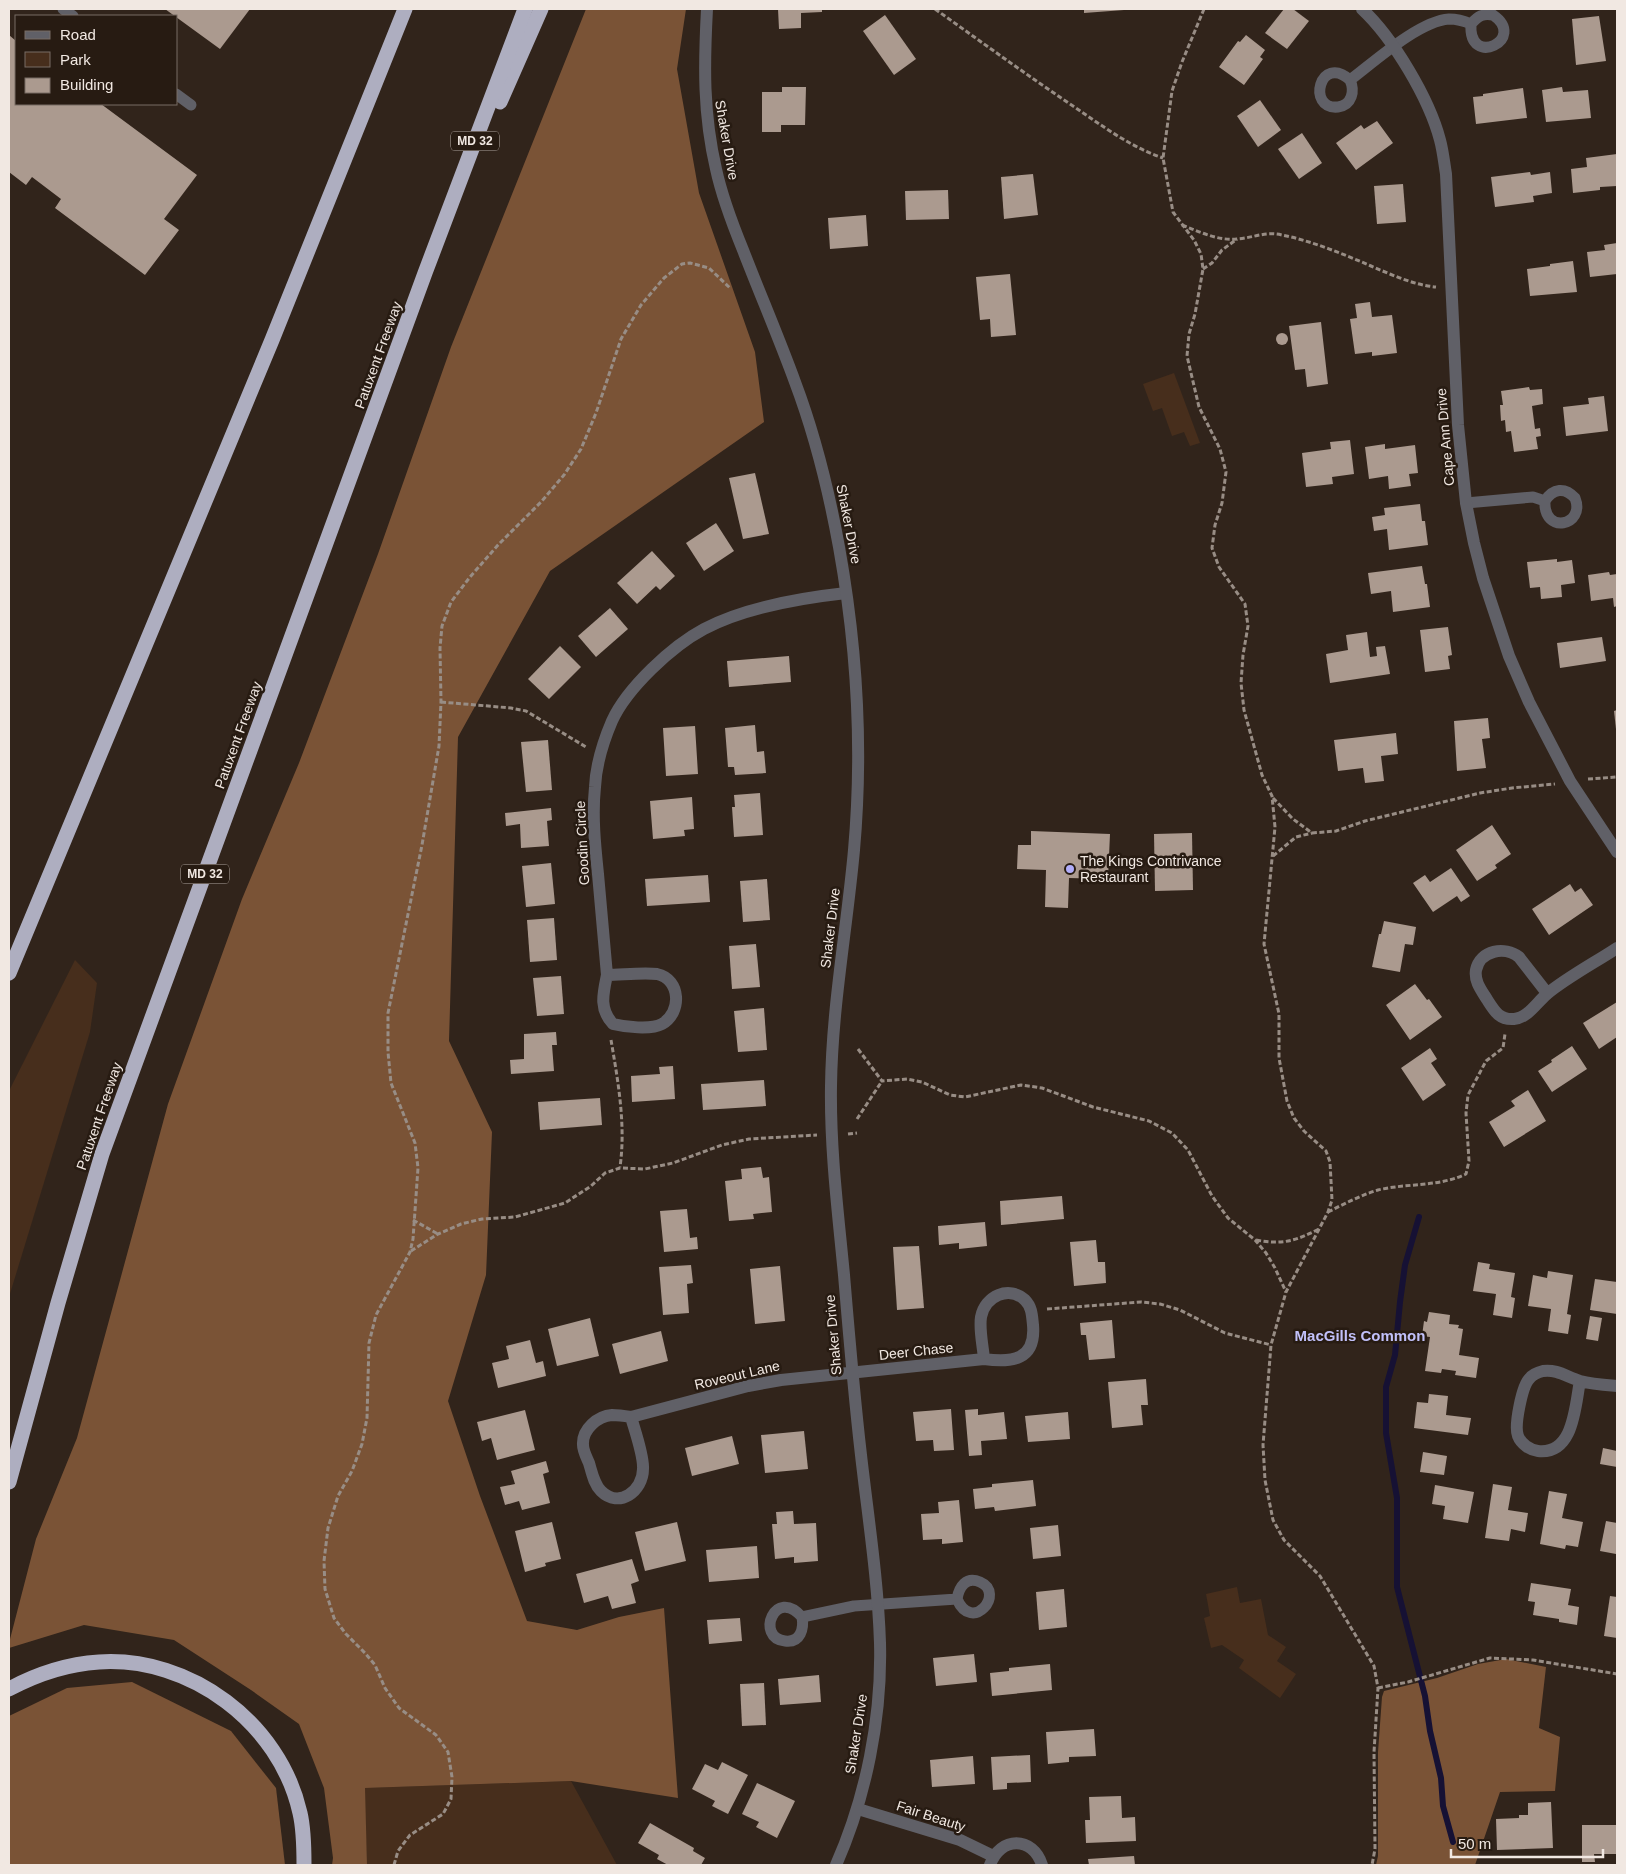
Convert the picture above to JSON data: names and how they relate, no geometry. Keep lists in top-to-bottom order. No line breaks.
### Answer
{"streets":{"highway":["MD 32","Patuxent Freeway"],"street":["Shaker Drive","Cape Ann Drive","Goodin Circle","Deer Chase","Roveout Lane","Fair Beauty"]},"crossings":[["Shaker Drive","Goodin Circle"],["Shaker Drive","Deer Chase"],["Shaker Drive","Roveout Lane"],["Shaker Drive","Fair Beauty"],["Deer Chase","Roveout Lane"]],"districts":["MacGills Common"],"places":["The Kings Contrivance Restaurant"],"legend":["Road","Park","Building"],"scale_bar":"50 m"}
